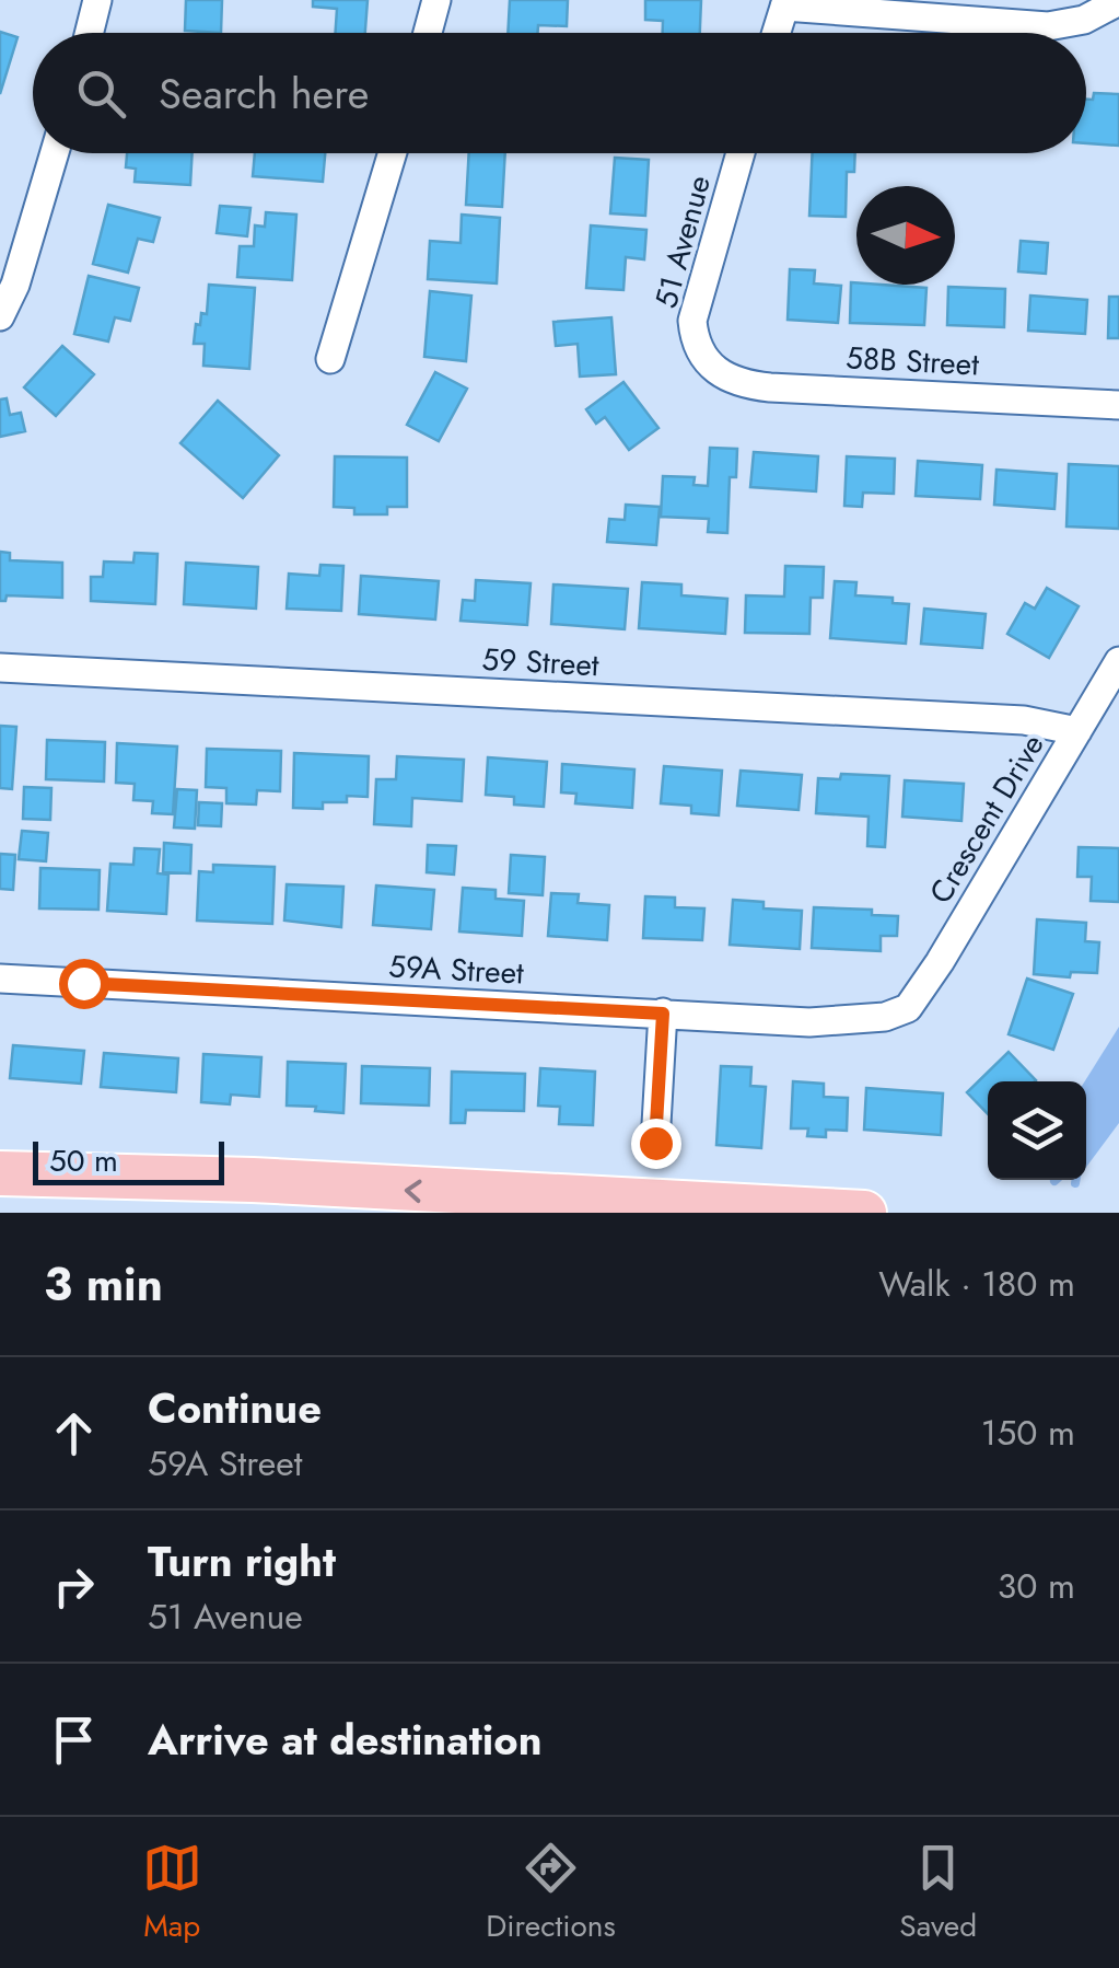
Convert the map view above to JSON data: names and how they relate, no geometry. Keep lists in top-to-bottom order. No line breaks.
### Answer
{"streets":{"street":["51 Avenue","58B Street","59 Street","Crescent Drive","59A Street"]},"crossings":[["51 Avenue","58B Street"],["59 Street","Crescent Drive"],["Crescent Drive","59A Street"]],"scale_bar":"50 m","north":"right","page":{"search":"Search here","scale":"50 m","heading":["3 min","Walk · 180 m"],"list":[["Continue","59A Street","150 m"],["Turn right","51 Avenue","30 m"],"Arrive at destination"],"nav":["Map","Directions","Saved"]}}
